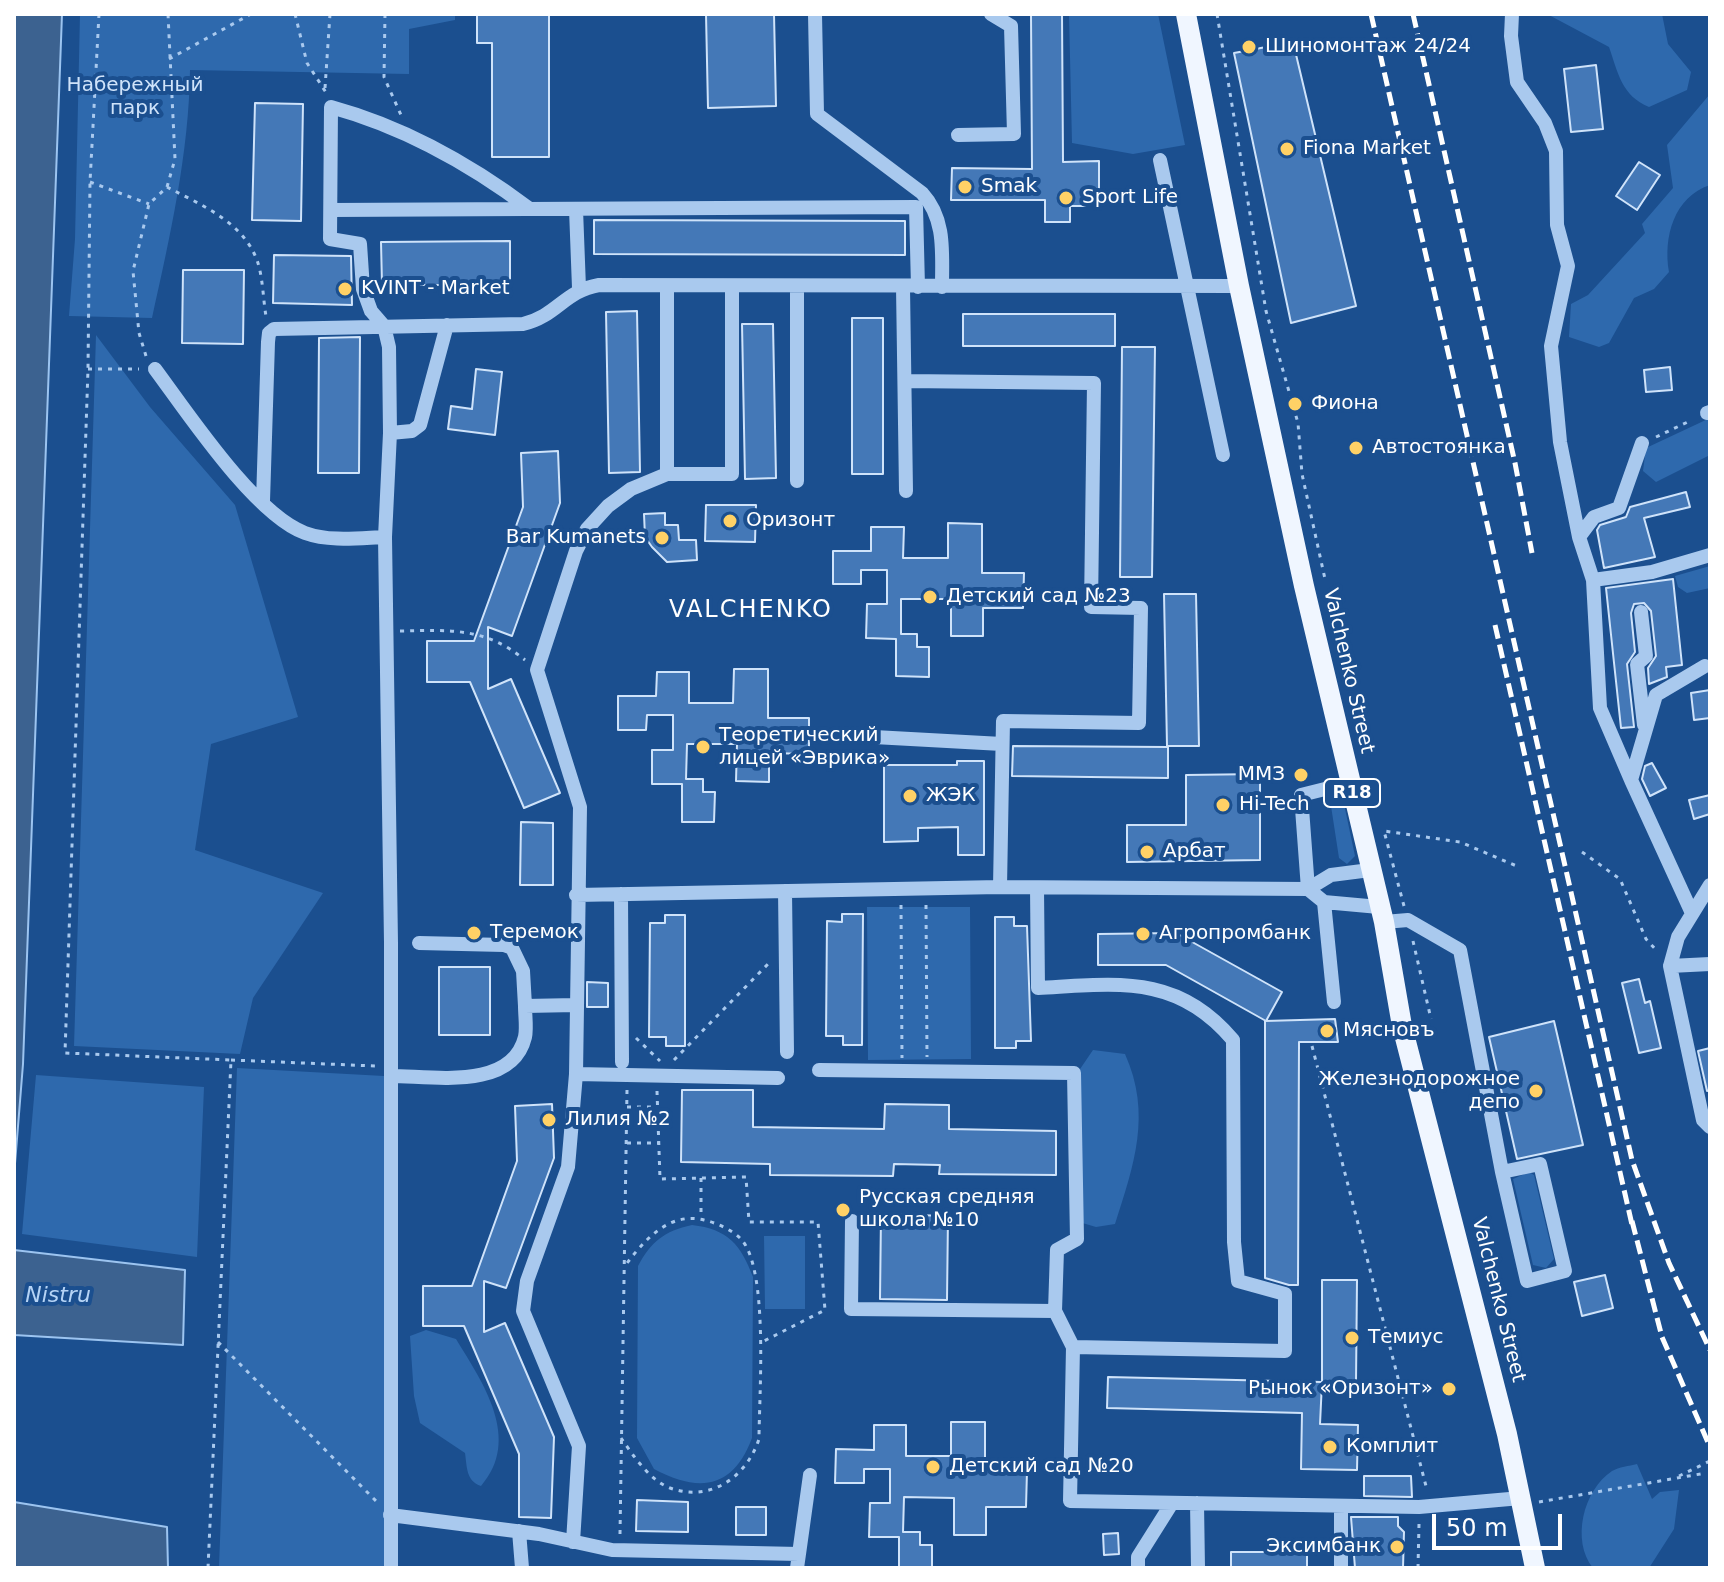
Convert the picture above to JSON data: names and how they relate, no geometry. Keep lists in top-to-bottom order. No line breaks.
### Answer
{"streets":{"main road":["Valchenko Street","R18"]},"districts":["VALCHENKO"],"water":["Nistru"],"parks":["Набережный парк"],"places":["Шиномонтаж 24/24","Fiona Market","Smak","Sport Life","KVINT - Market","Фиона","Автостоянка","Оризонт","Bar Kumanets","Детский сад №23","Теоретический лицей «Эврика»","ММЗ","ЖЭК","Hi-Tech","Арбат","Теремок","Агропромбанк","Мясновъ","Железнодорожное депо","Лилия №2","Русская средняя школа №10","Темиус","Рынок «Оризонт»","Комплит","Детский сад №20","Эксимбанк"],"scale_bar":"50 m"}
